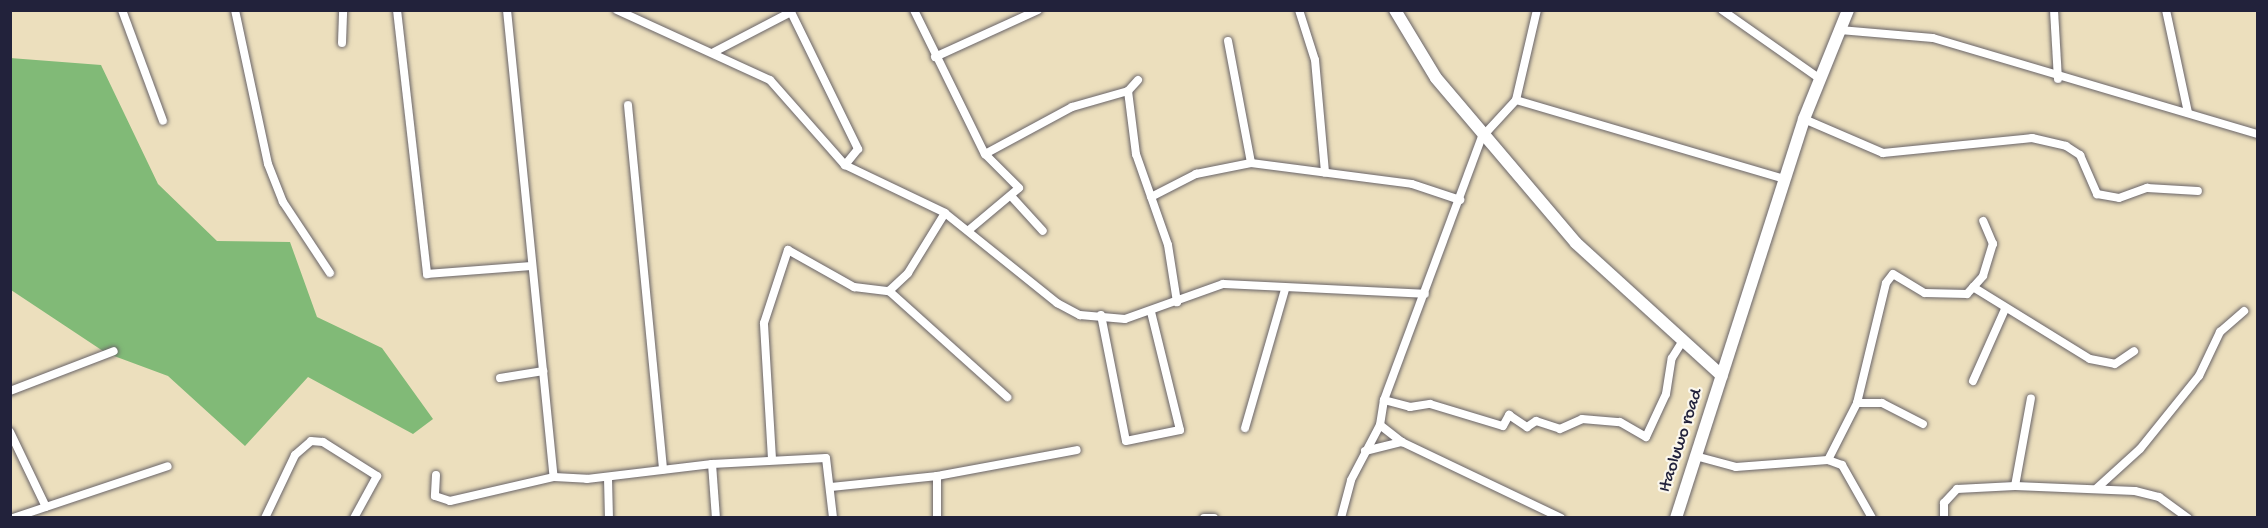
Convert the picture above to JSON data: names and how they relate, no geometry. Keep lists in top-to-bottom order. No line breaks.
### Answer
{"streets":{"street":["Itaoluwo road"]}}
